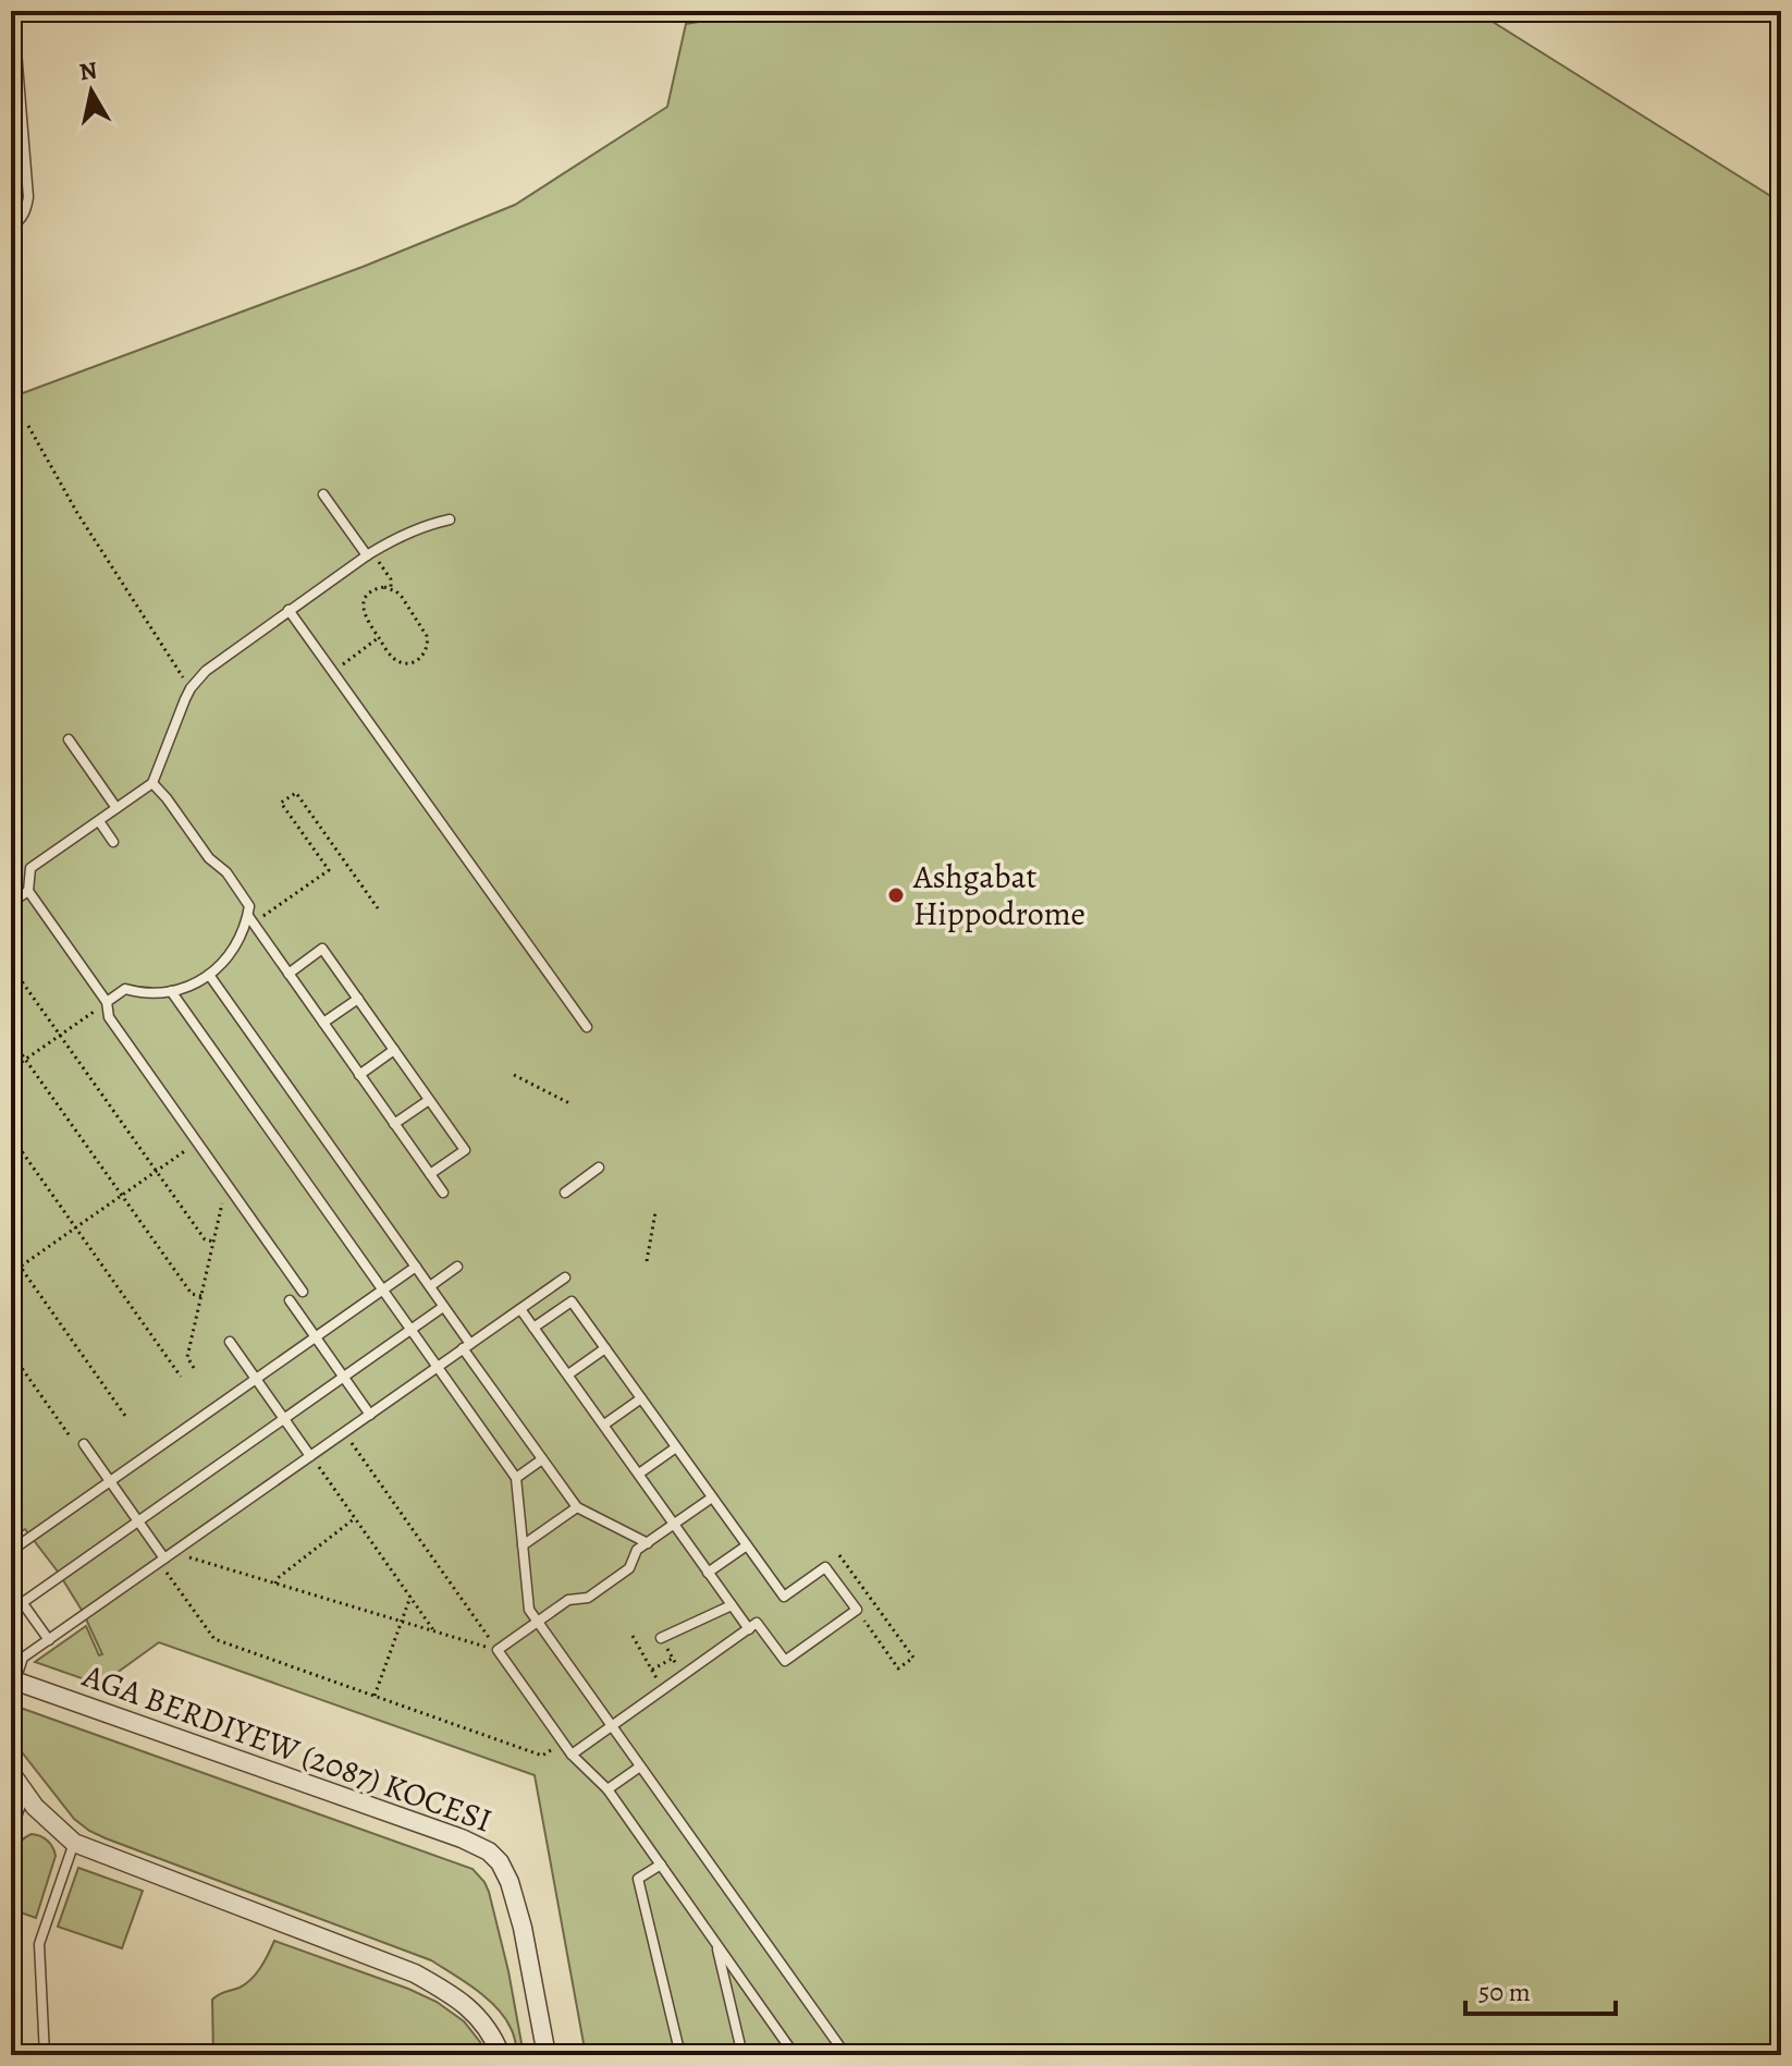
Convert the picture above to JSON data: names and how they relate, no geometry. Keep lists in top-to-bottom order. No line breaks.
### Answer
{"streets":{"street":["AGA BERDIYEW (2087) KOCESI"]},"places":["Ashgabat Hippodrome"],"scale_bar":"50 m","north":"top"}
